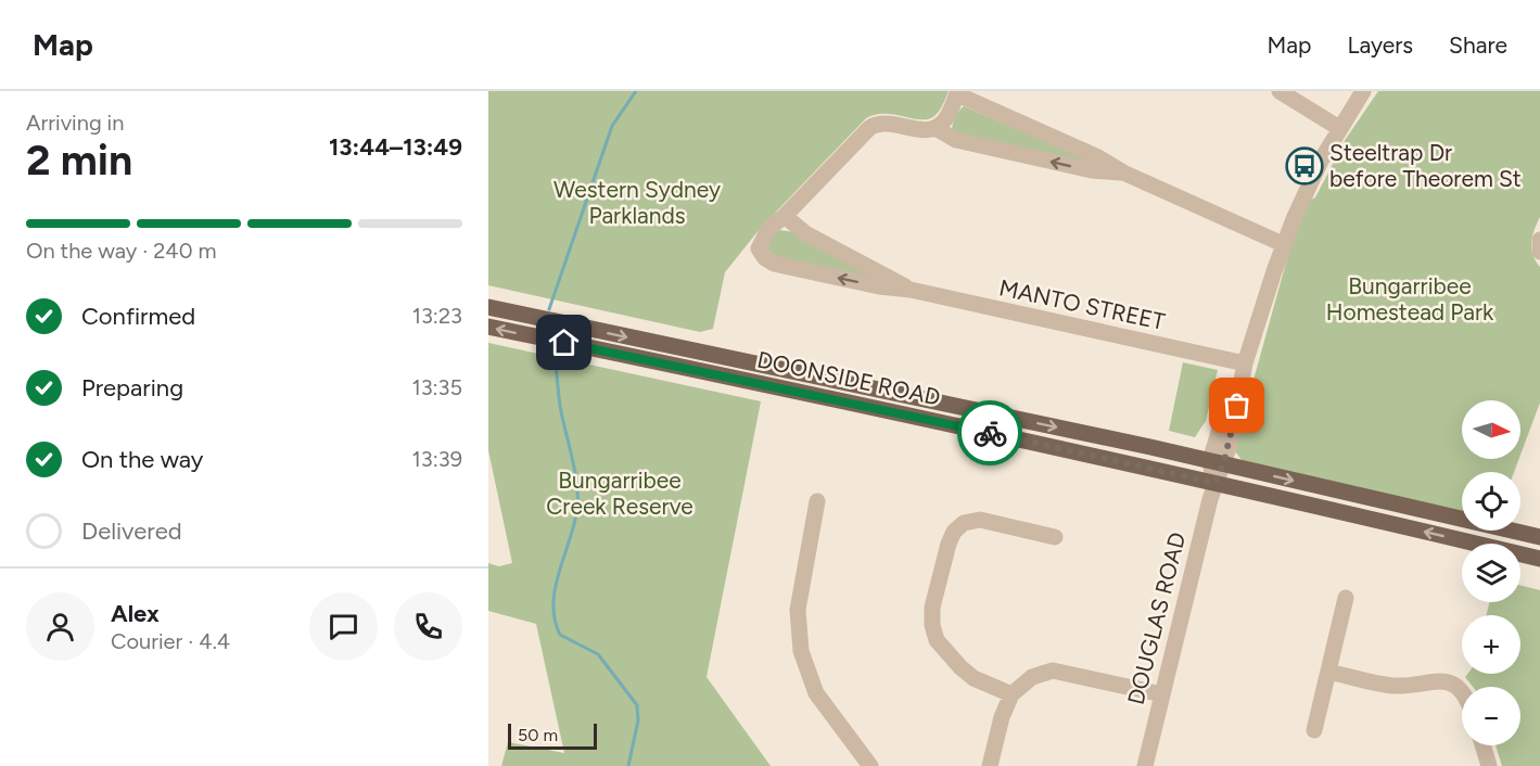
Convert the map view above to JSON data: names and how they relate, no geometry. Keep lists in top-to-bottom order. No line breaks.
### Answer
{"streets":{"main road":["DOONSIDE ROAD"],"street":["MANTO STREET","DOUGLAS ROAD"]},"crossings":[["MANTO STREET","DOUGLAS ROAD"],["DOONSIDE ROAD","DOUGLAS ROAD"]],"parks":["Western Sydney Parklands","Bungarribee Homestead Park","Bungarribee Creek Reserve"],"places":{"bus stop":["Steeltrap Dr before Theorem St"]},"scale_bar":"50 m","north":"right","page":{"header":"Map","nav":["Map","Layers","Share"],"heading":["2 min","Arriving in","13:44–13:49"],"panel":["Alex","Courier · 4.4"],"bar":"On the way · 240 m","list":[["Confirmed","13:23"],["Preparing","13:35"],["On the way","13:39"],"Delivered"],"map_buttons":["+","−"],"scale":"50 m"}}
